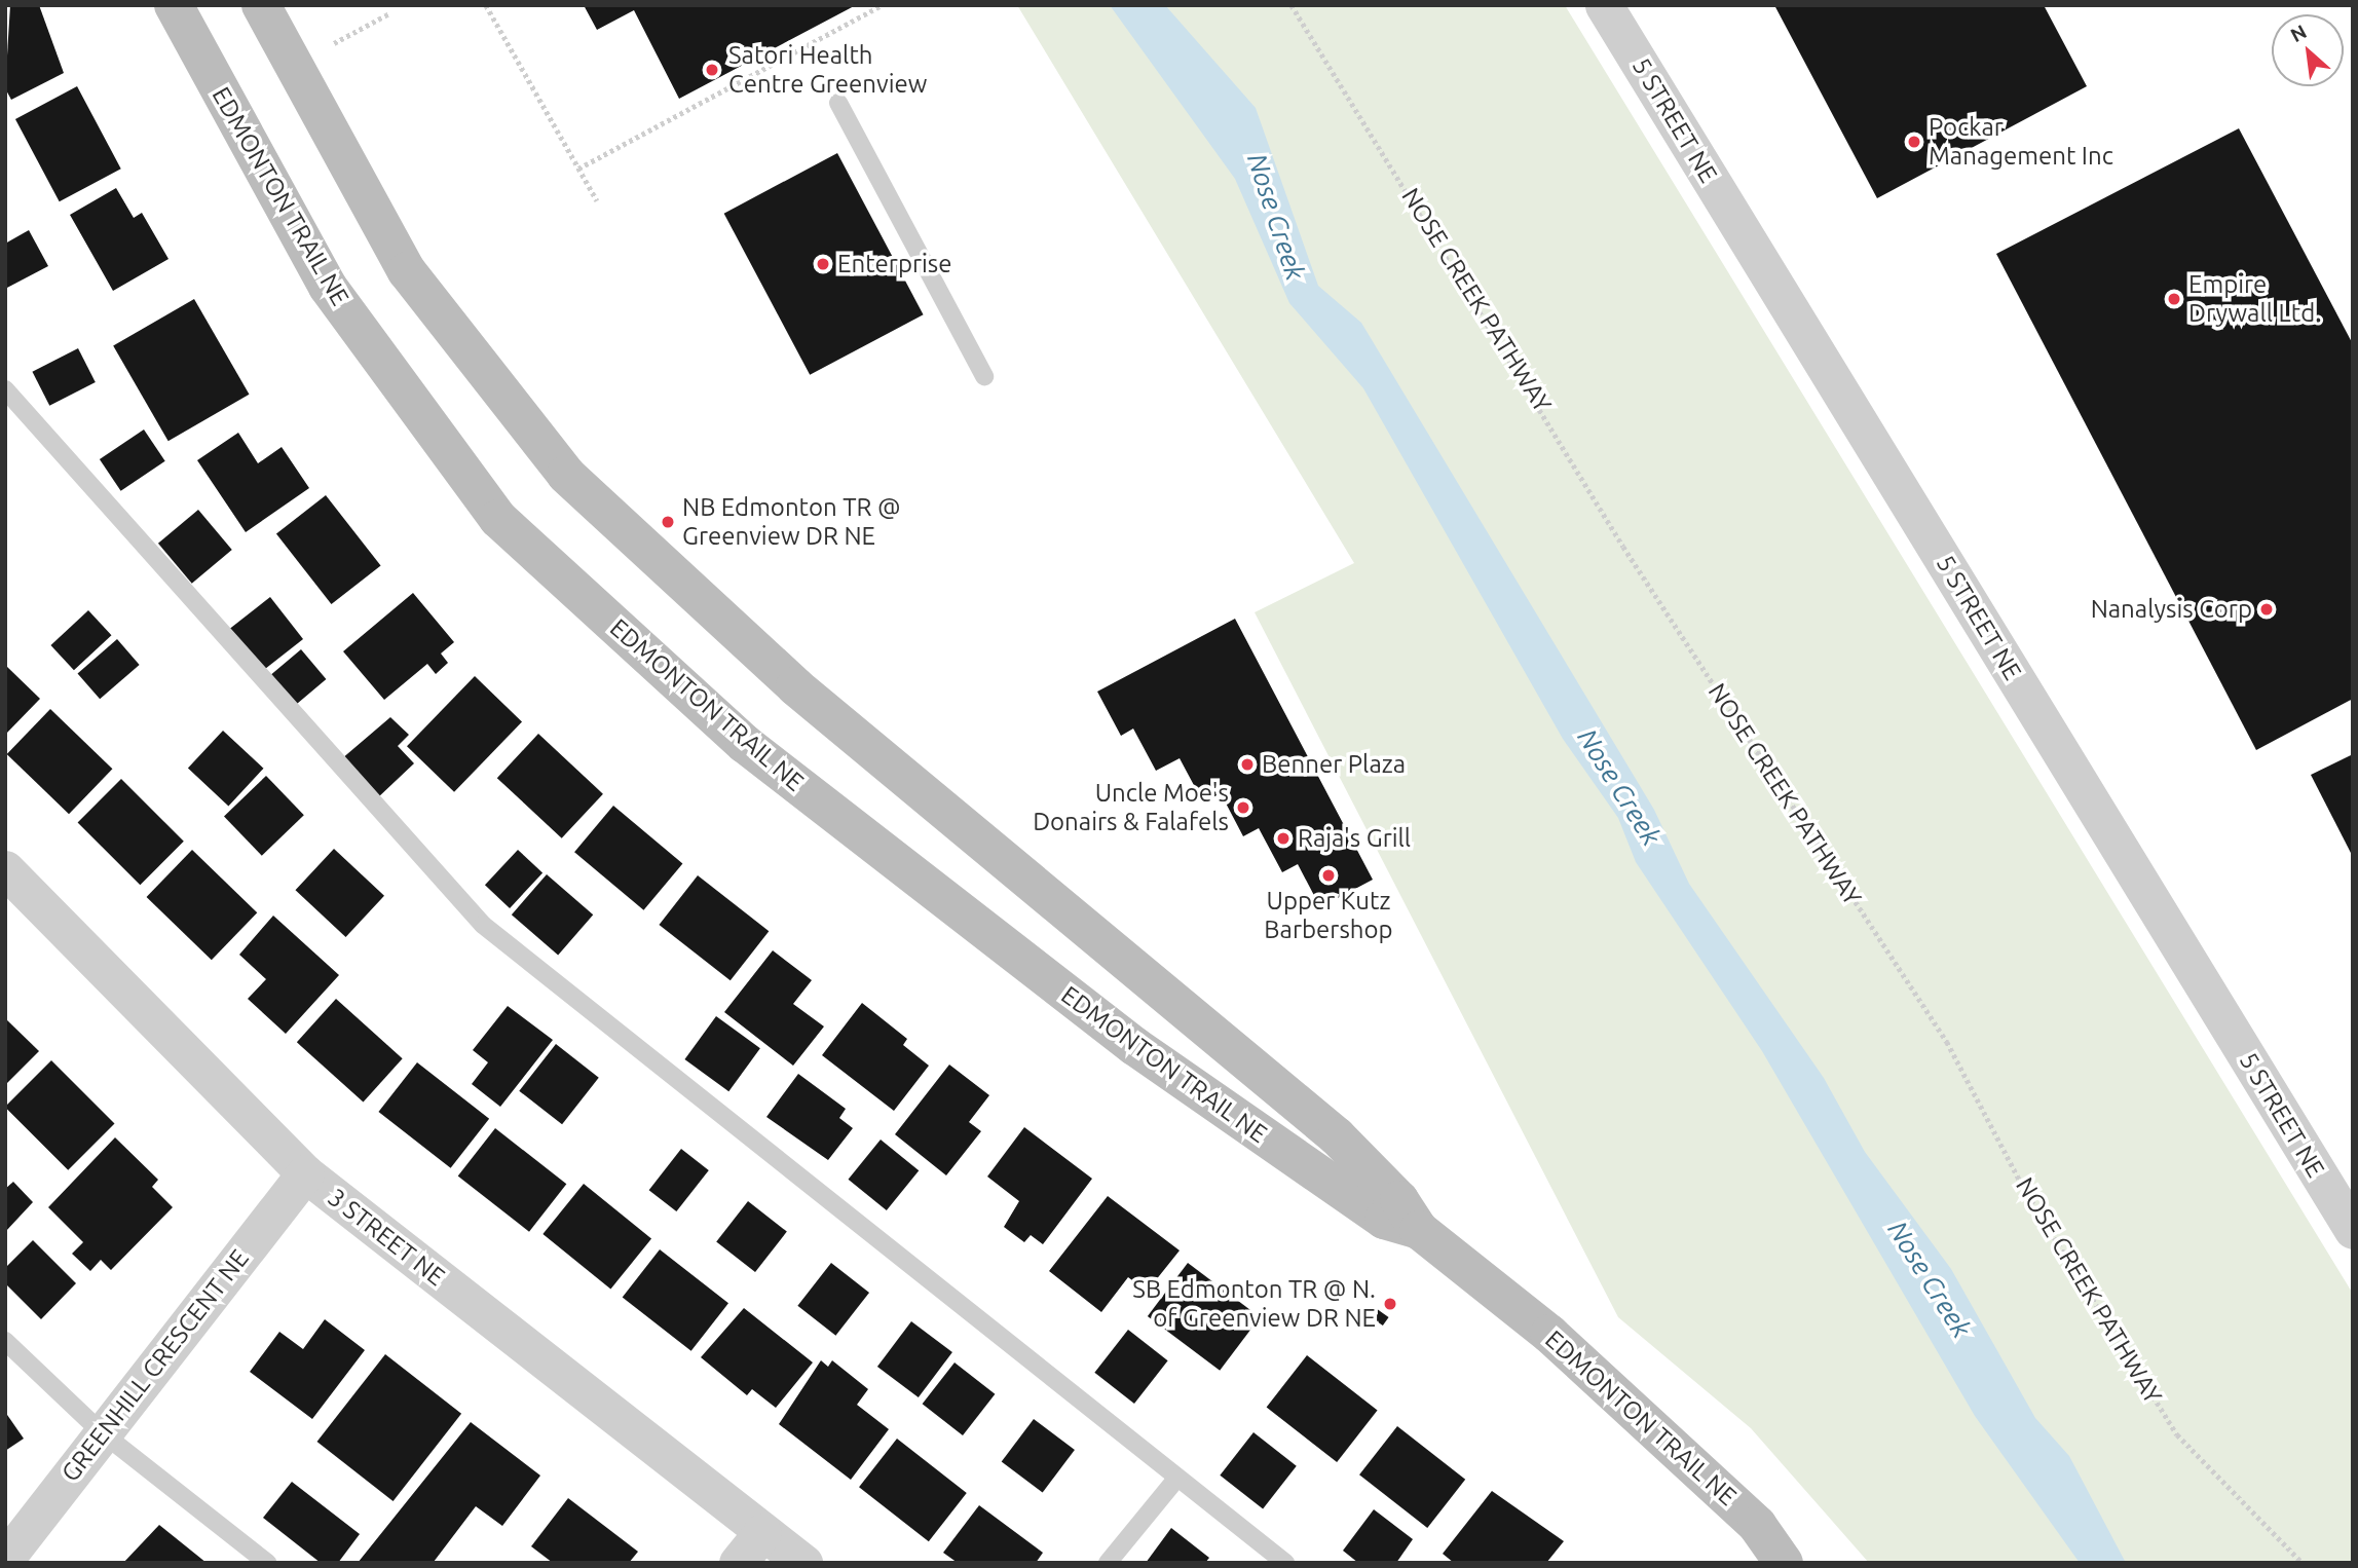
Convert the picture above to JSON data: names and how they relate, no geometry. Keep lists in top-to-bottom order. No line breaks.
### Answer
{"streets":{"main road":["EDMONTON TRAIL NE"],"street":["5 STREET NE","3 STREET NE","GREENHILL CRESCENT NE"],"path":["NOSE CREEK PATHWAY"]},"crossings":[["3 STREET NE","GREENHILL CRESCENT NE"]],"water":["Nose Creek"],"places":["Satori Health Centre Greenview","Pockar Management Inc","Enterprise","Empire Drywall Ltd.","NB Edmonton TR @ Greenview DR NE","Nanalysis Corp","Benner Plaza","Uncle Moe's Donairs & Falafels","Raja's Grill","Upper Kutz Barbershop","SB Edmonton TR @ N. of Greenview DR NE"],"north":"top left"}
